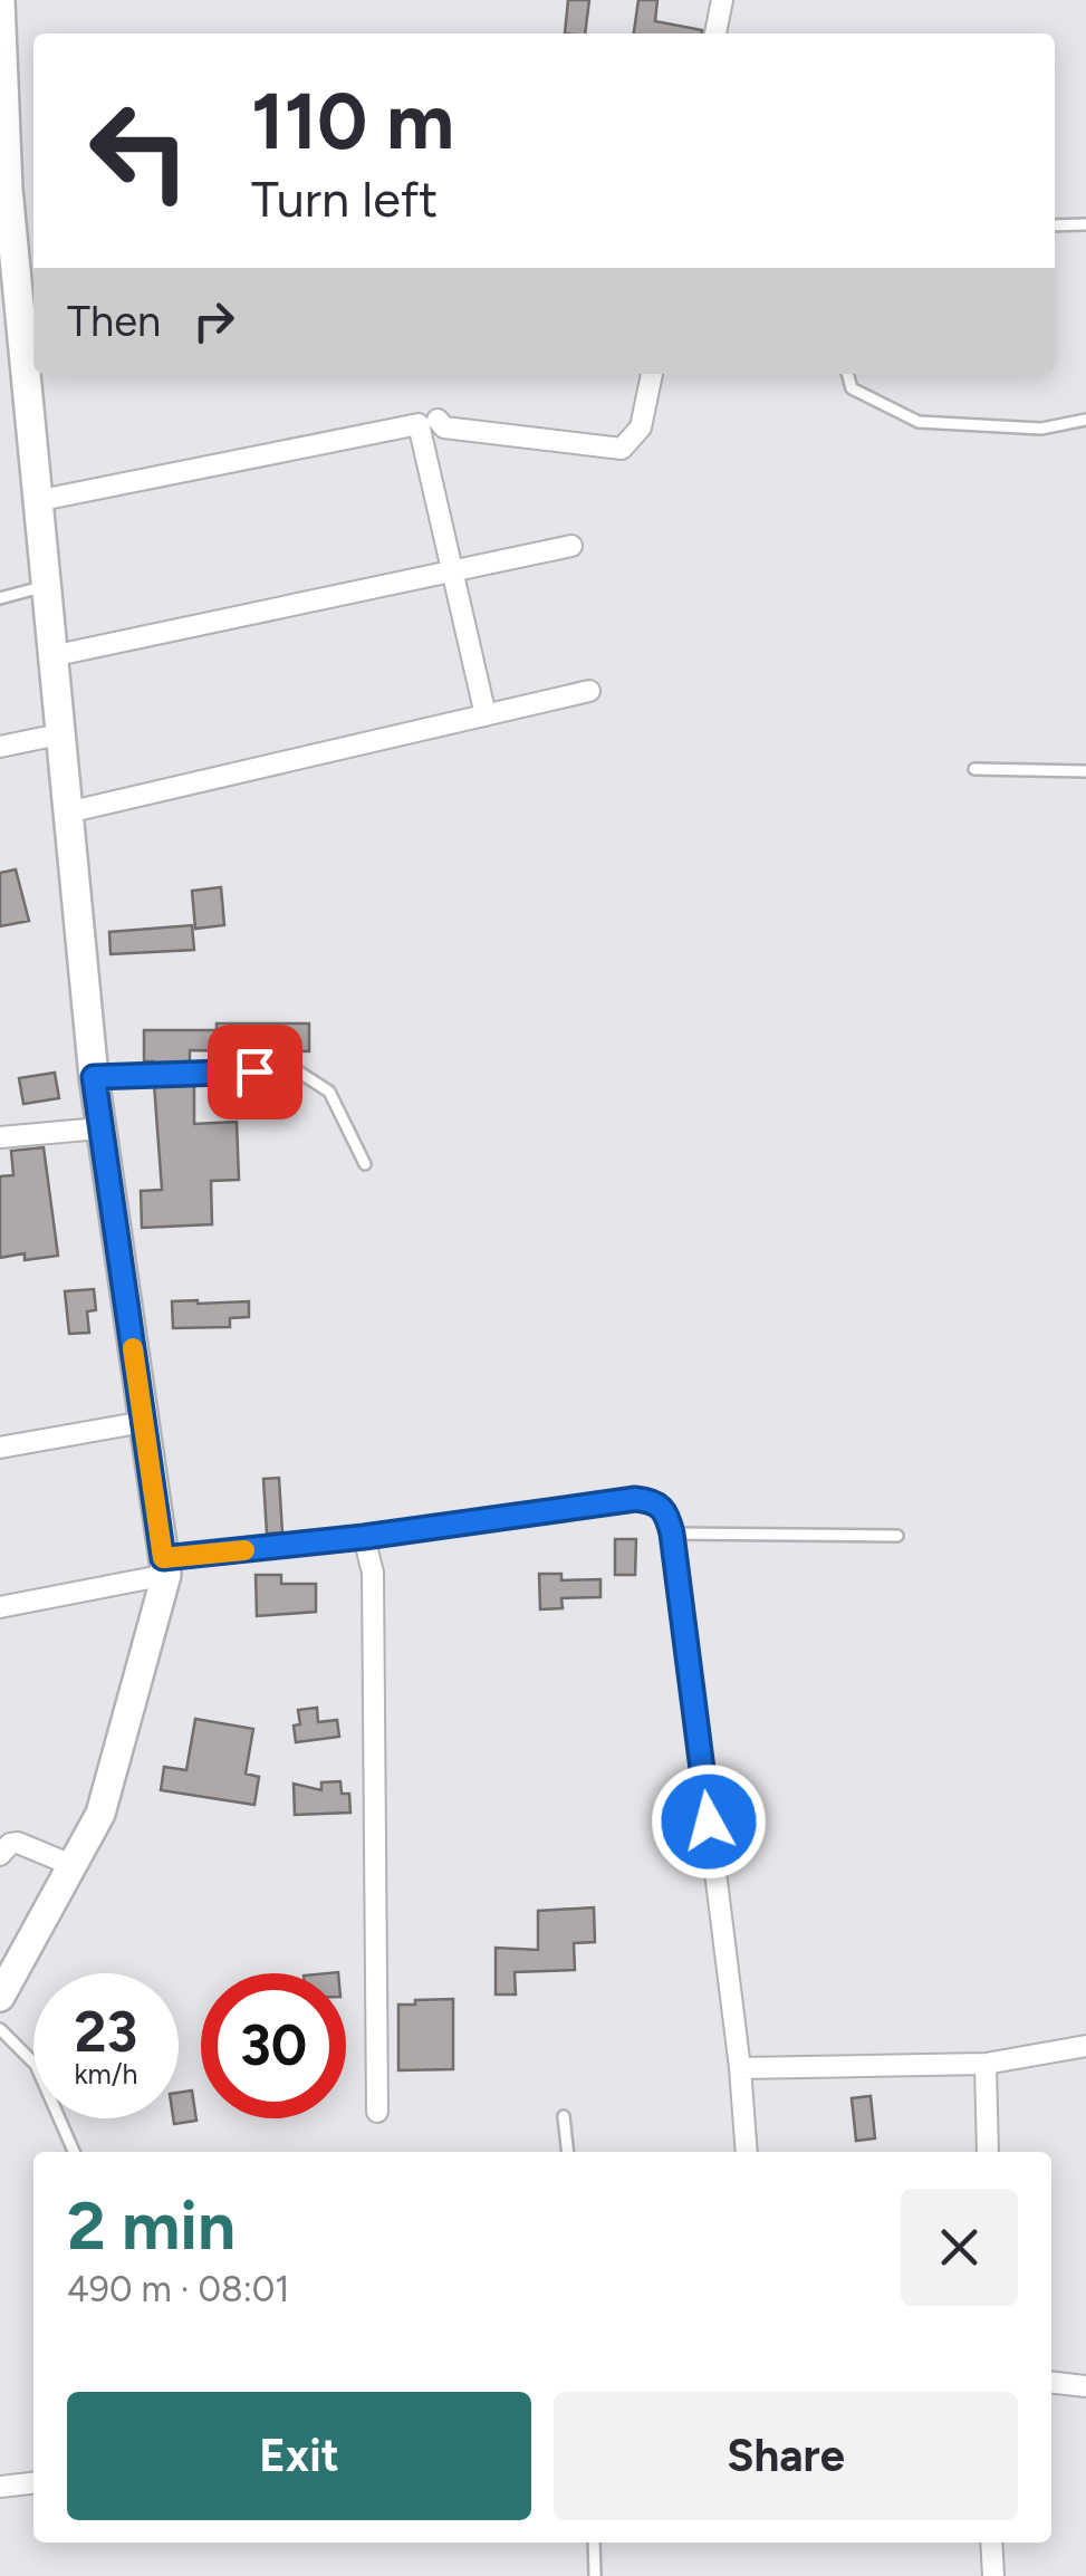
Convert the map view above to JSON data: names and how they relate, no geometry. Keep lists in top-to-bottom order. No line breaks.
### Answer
{"page":{"turn":["110 m","Turn left"],"then":"Then","speed":"23 km/h","limit":"30","heading":["2 min","490 m · 08:01"],"buttons":["Exit","Share"]}}
